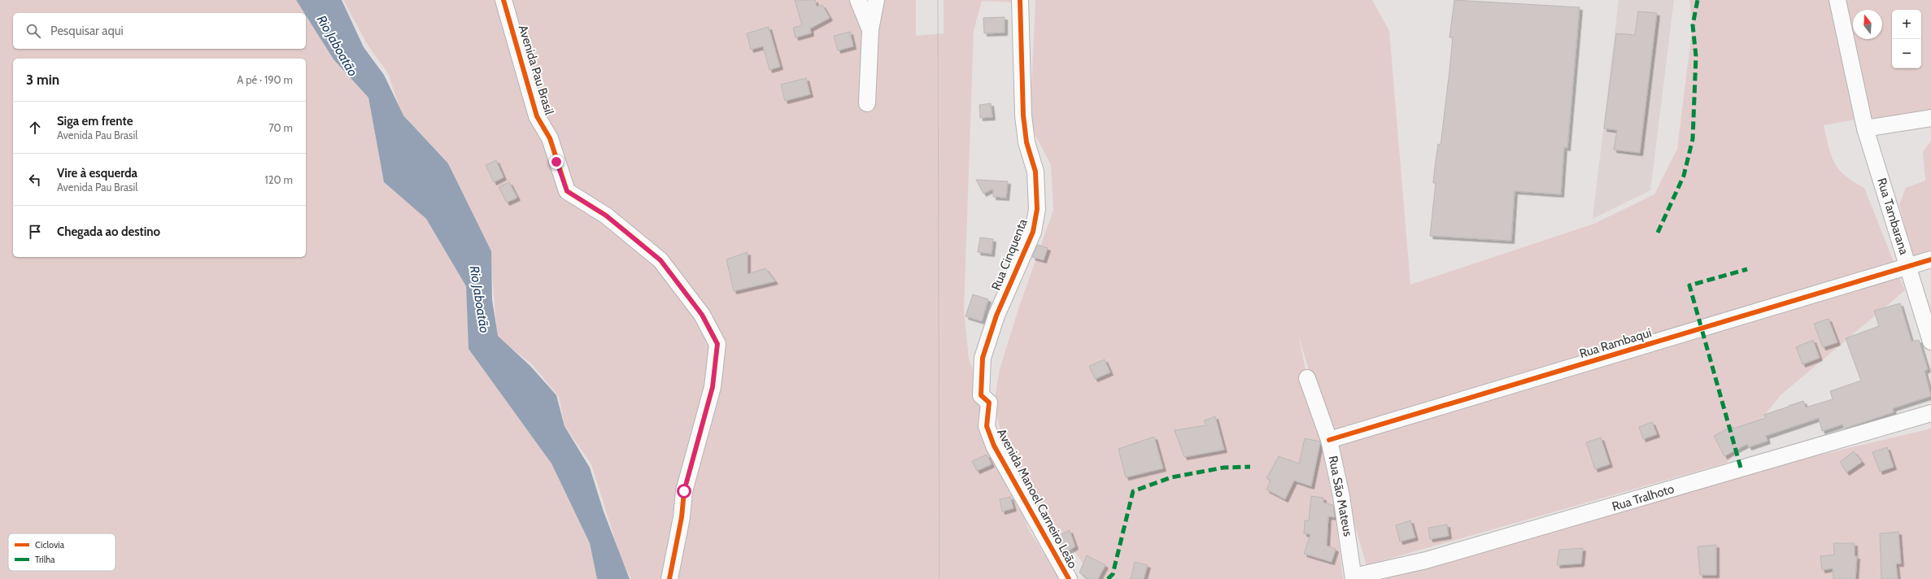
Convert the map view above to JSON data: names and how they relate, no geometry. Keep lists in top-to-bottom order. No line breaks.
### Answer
{"streets":{"street":["Avenida Pau Brasil","Rua Tambarana","Rua Cinquenta","Rua Rambaqui","Rua São Mateus","Rua Tralhoto","Avenida Manoel Carneiro Leão"]},"crossings":[["Rua Tambarana","Rua Rambaqui"],["Rua Cinquenta","Avenida Manoel Carneiro Leão"],["Rua Rambaqui","Rua São Mateus"],["Rua São Mateus","Rua Tralhoto"]],"water":["Rio Jaboatão"],"legend":["Ciclovia","Trilha"],"north":"top","page":{"map_buttons":["+","−"],"search":"Pesquisar aqui","heading":["3 min","A pé · 190 m"],"list":[["Siga em frente","Avenida Pau Brasil","70 m"],["Vire à esquerda","Avenida Pau Brasil","120 m"],"Chegada ao destino"]}}
